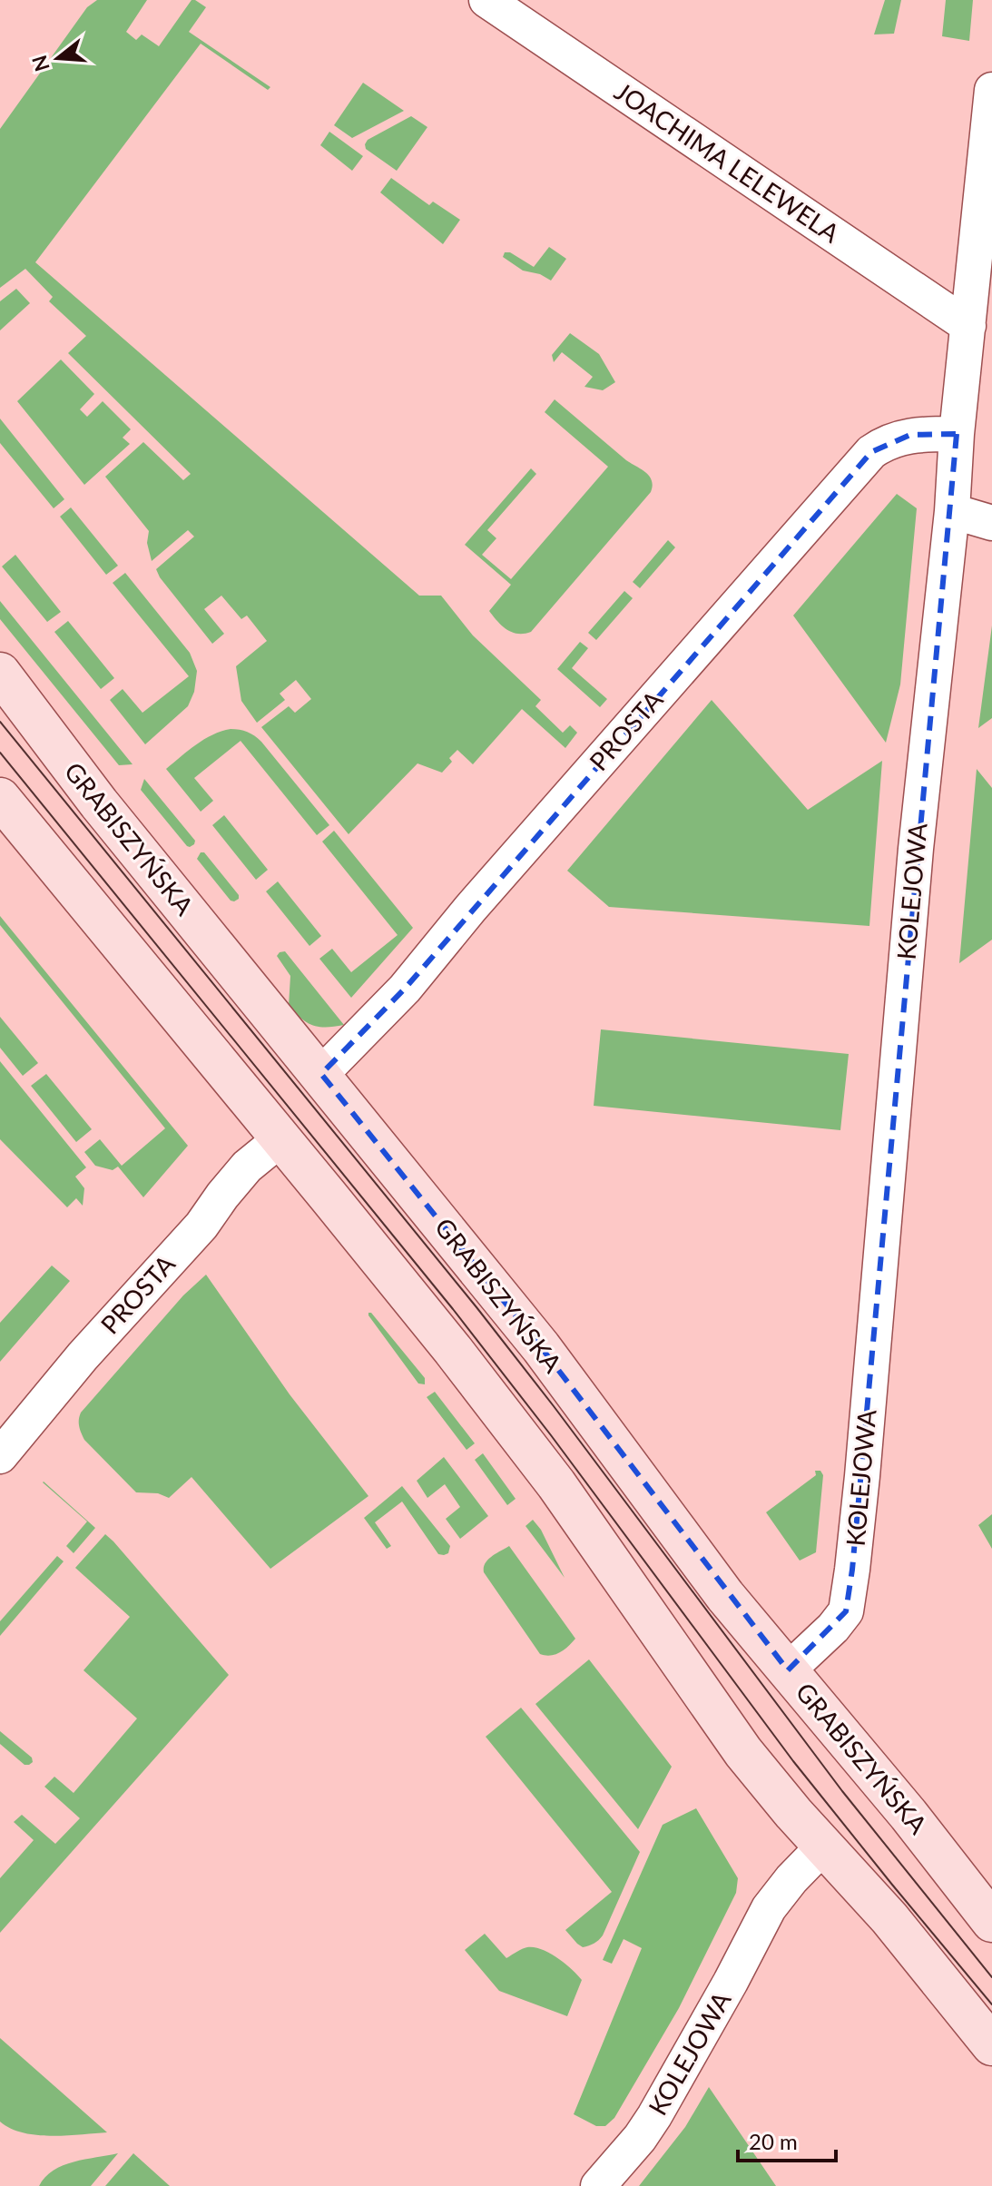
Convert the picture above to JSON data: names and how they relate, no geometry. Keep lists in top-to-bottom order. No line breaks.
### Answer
{"streets":{"main road":["GRABISZYŃSKA"],"street":["JOACHIMA LELEWELA","PROSTA","KOLEJOWA"]},"crossings":[["JOACHIMA LELEWELA","KOLEJOWA"],["PROSTA","GRABISZYŃSKA"],["PROSTA","KOLEJOWA"],["GRABISZYŃSKA","KOLEJOWA"]],"scale_bar":"20 m","north":"left"}
